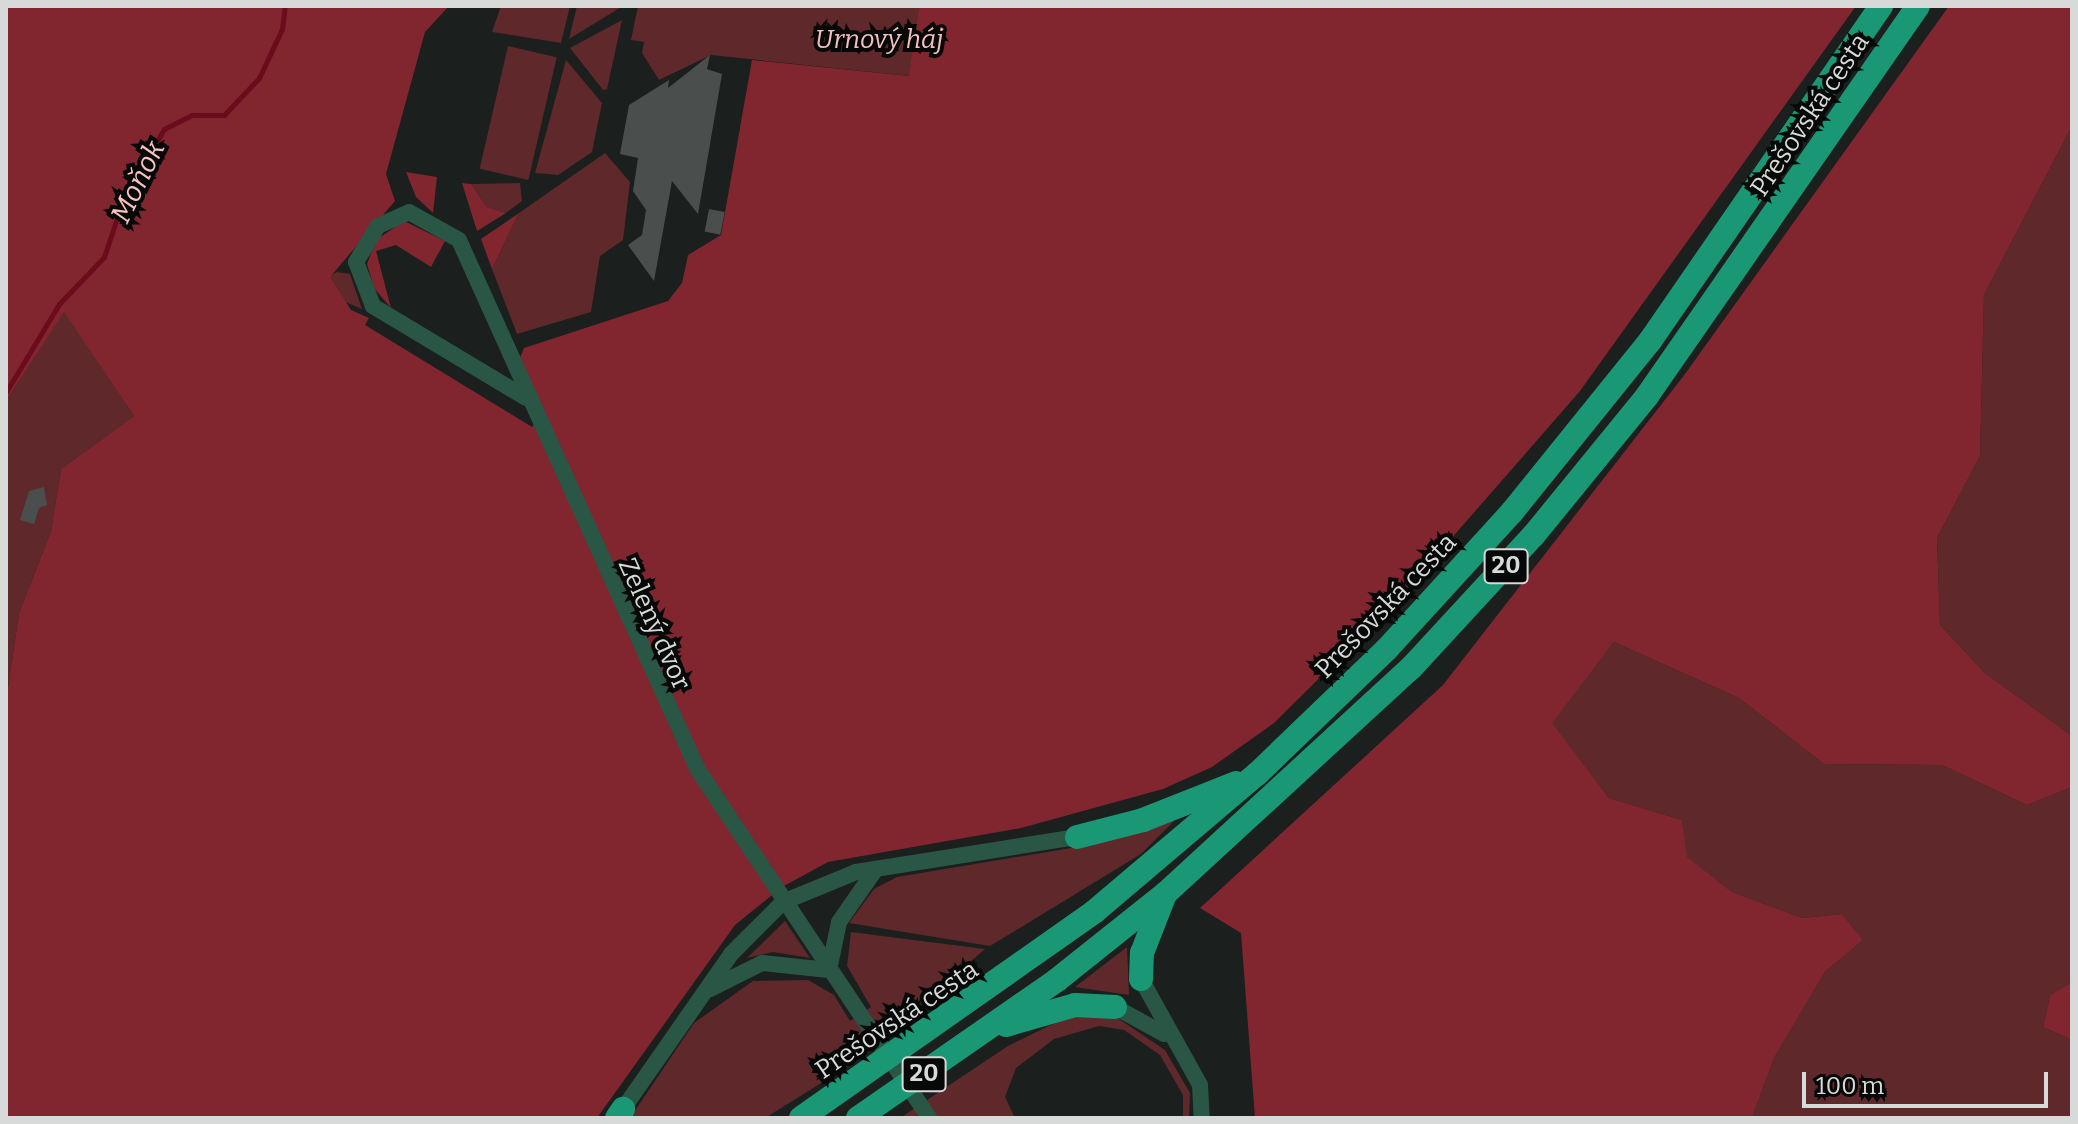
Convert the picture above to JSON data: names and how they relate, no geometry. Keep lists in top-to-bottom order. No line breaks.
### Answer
{"streets":{"highway":["Prešovská cesta","20"],"street":["Zelený dvor"]},"water":["Moňok"],"parks":["Urnový háj"],"scale_bar":"100 m"}
